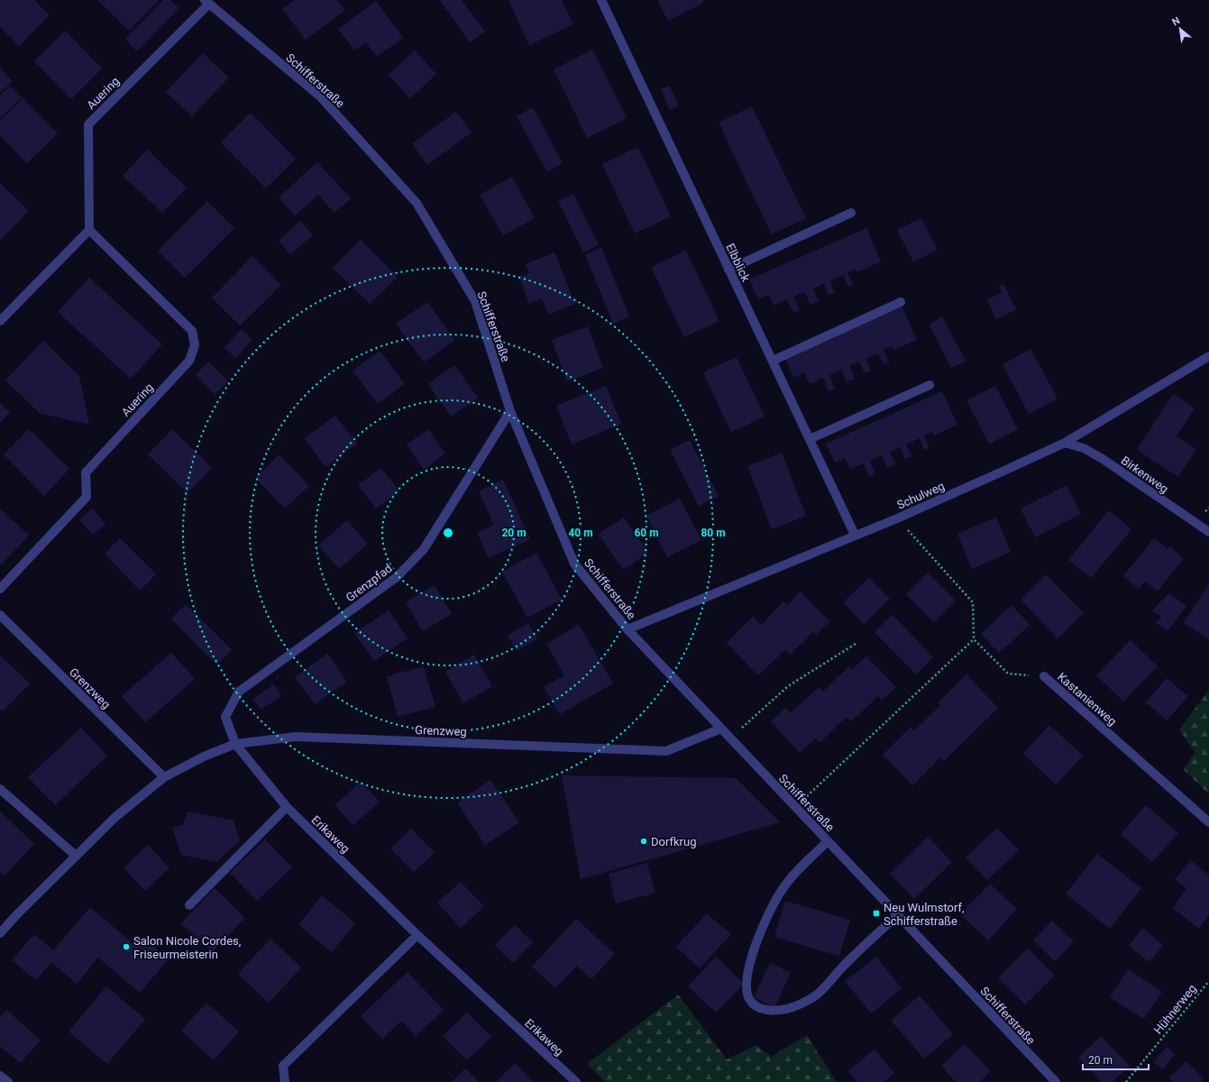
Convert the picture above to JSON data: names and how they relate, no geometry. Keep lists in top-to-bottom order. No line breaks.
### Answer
{"streets":{"street":["Schifferstraße","Auering","Elbblick","Birkenweg","Schulweg","Grenzpfad","Grenzweg","Kastanienweg","Erikaweg"],"path":["Hühnerweg"]},"crossings":[["Schifferstraße","Auering"],["Schifferstraße","Schulweg"],["Schifferstraße","Grenzpfad"],["Schifferstraße","Grenzweg"],["Elbblick","Schulweg"],["Birkenweg","Schulweg"],["Grenzpfad","Grenzweg"],["Grenzpfad","Erikaweg"],["Grenzweg","Erikaweg"]],"places":{"other":["Dorfkrug","Salon Nicole Cordes, Friseurmeisterin"],"transit":["Neu Wulmstorf, Schifferstraße"]},"scale_bar":"20 m","north":"top left","rings":["20 m","40 m","60 m","80 m"]}
